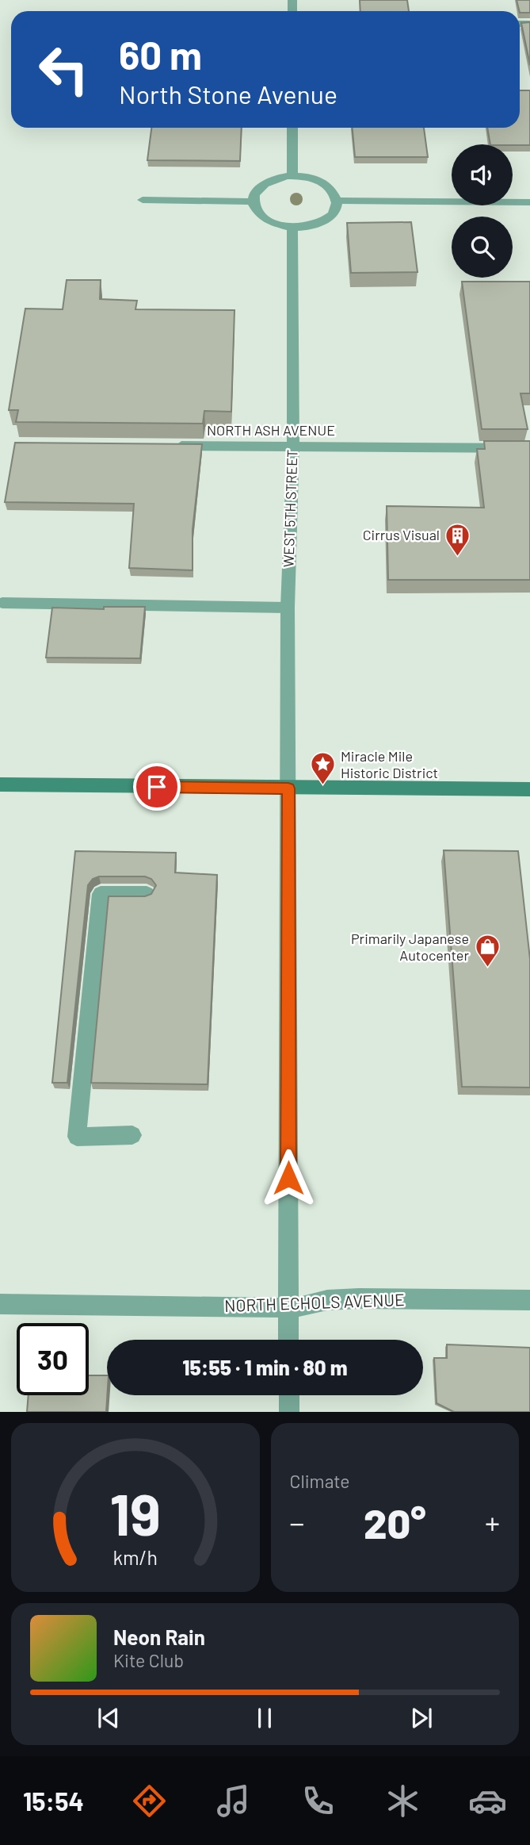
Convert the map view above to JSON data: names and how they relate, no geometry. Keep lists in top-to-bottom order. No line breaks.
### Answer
{"streets":{"street":["NORTH ASH AVENUE","WEST 5TH STREET","NORTH ECHOLS AVENUE"]},"crossings":[["NORTH ASH AVENUE","WEST 5TH STREET"],["WEST 5TH STREET","NORTH ECHOLS AVENUE"]],"places":{"building":["Cirrus Visual"],"place":["Miracle Mile Historic District"],"shop":["Primarily Japanese Autocenter"]},"page":{"turn":["60 m","North Stone Avenue"],"limit":"30","trip":"15:55 · 1 min · 80 m","tile":"Climate","heat":["−","20°","+"],"song":["Neon Rain","Kite Club"],"tabs":"15:54","gauge":["19","km/h"]}}
